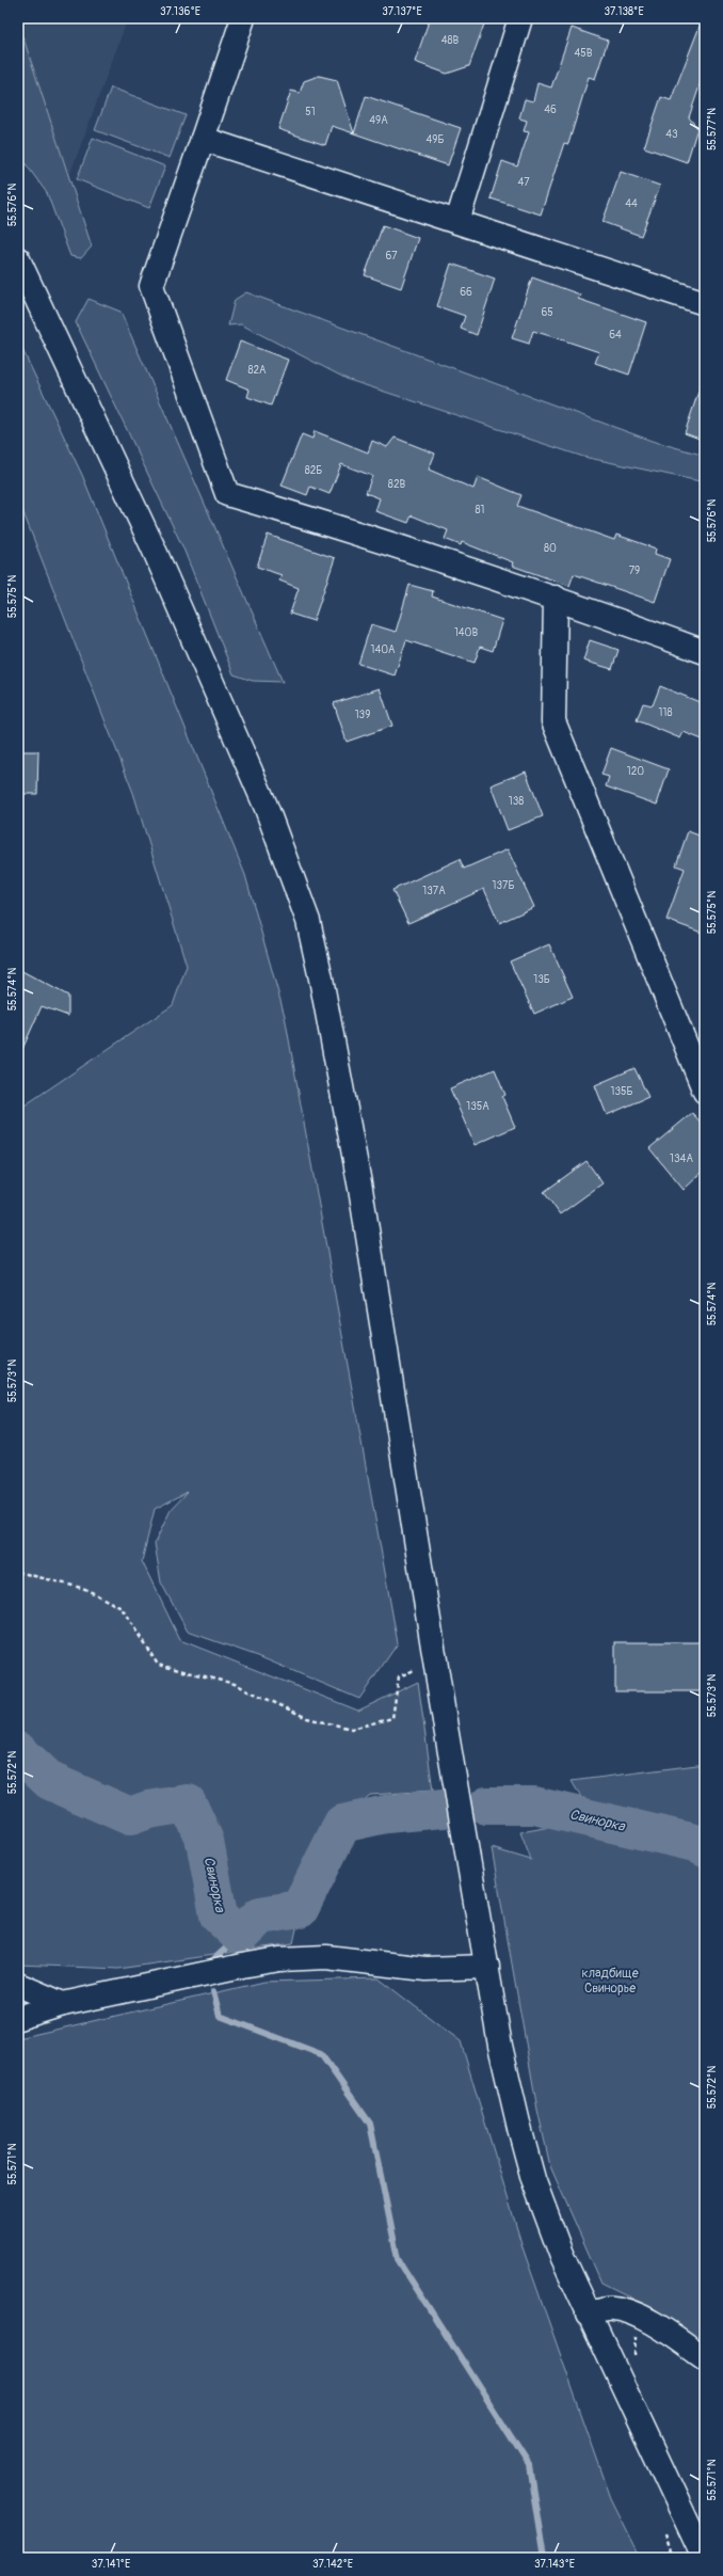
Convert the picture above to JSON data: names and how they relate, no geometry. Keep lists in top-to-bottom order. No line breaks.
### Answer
{"water":["Свинорка"],"parks":["кладбище Свинорье"],"house_numbers":["48В","45В","46","51","49А","43","49Б","47","44","67","66","65","64","82А","82Б","82В","81","80","79","140В","140А","118","139","120","138","137Б","137А","13Б","135Б","135А","134А"],"coordinates":["37.136°E","37.137°E","37.138°E","55.577°N","55.576°N","55.575°N","55.574°N","55.573°N","55.572°N","55.571°N","37.141°E","37.142°E","37.143°E"]}
